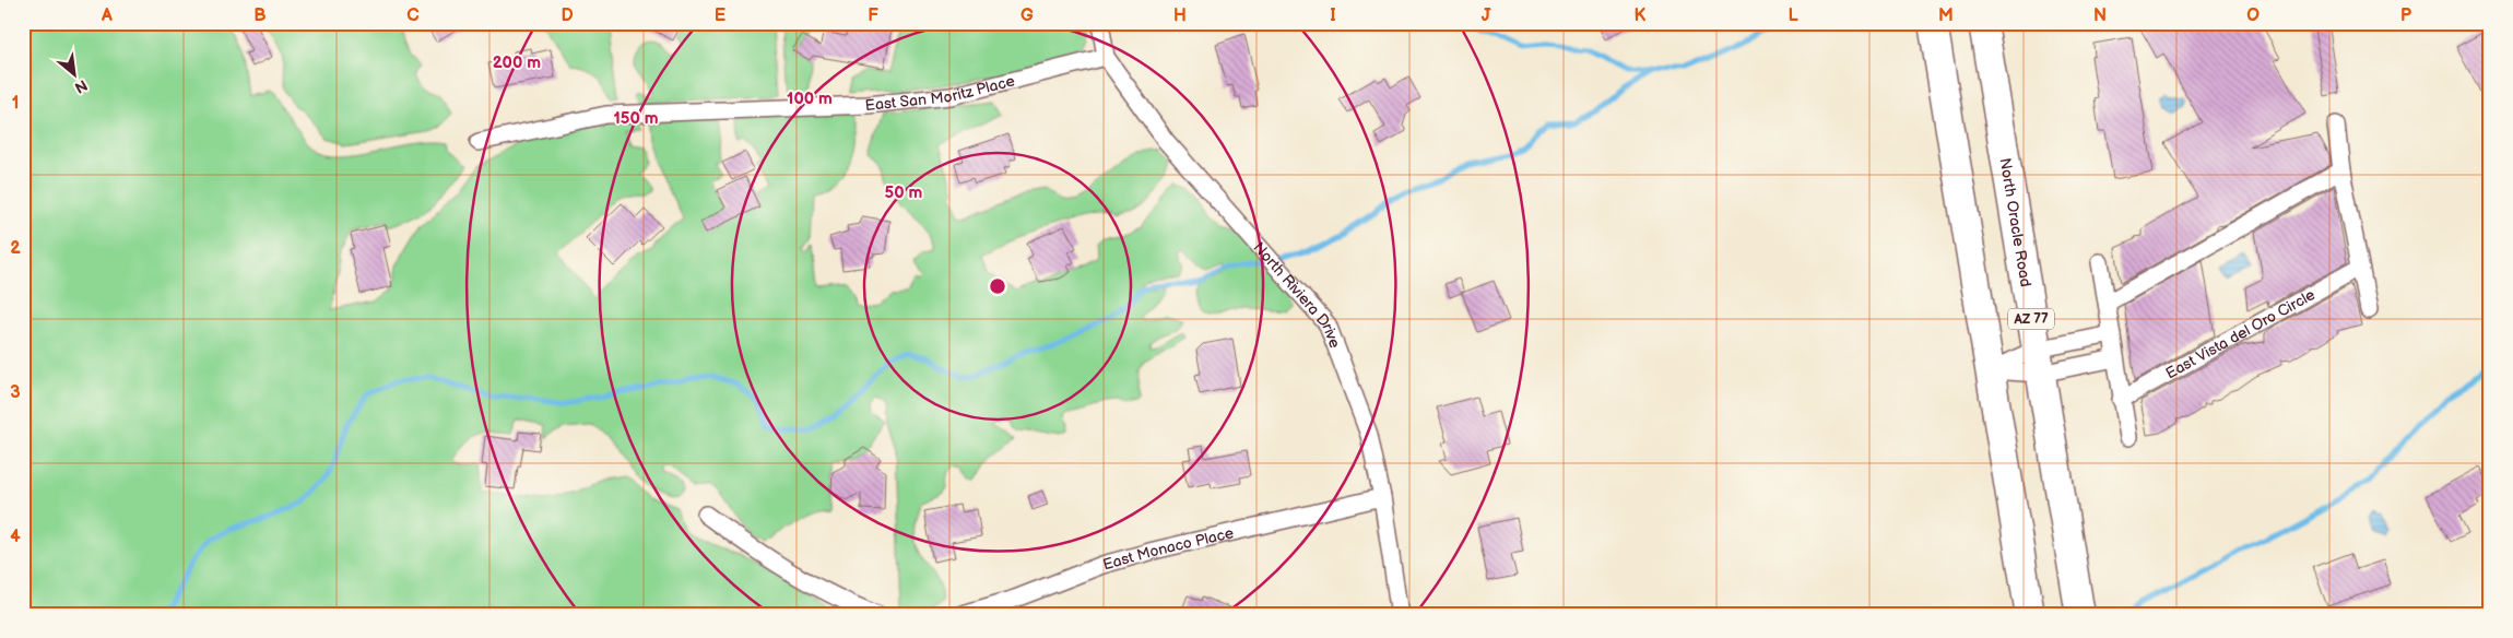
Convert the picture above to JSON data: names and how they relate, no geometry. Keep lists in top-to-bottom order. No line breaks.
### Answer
{"streets":{"highway":["North Oracle Road","AZ 77"],"street":["East San Moritz Place","North Riviera Drive","East Vista del Oro Circle","East Monaco Place"]},"crossings":[["East San Moritz Place","North Riviera Drive"],["North Riviera Drive","East Monaco Place"]],"north":"bottom right","grid":{"columns":["A","B","C","D","E","F","G","H","I","J","K","L","M","N","O","P"],"rows":["1","2","3","4"]},"rings":["200 m","100 m","150 m","50 m"]}
